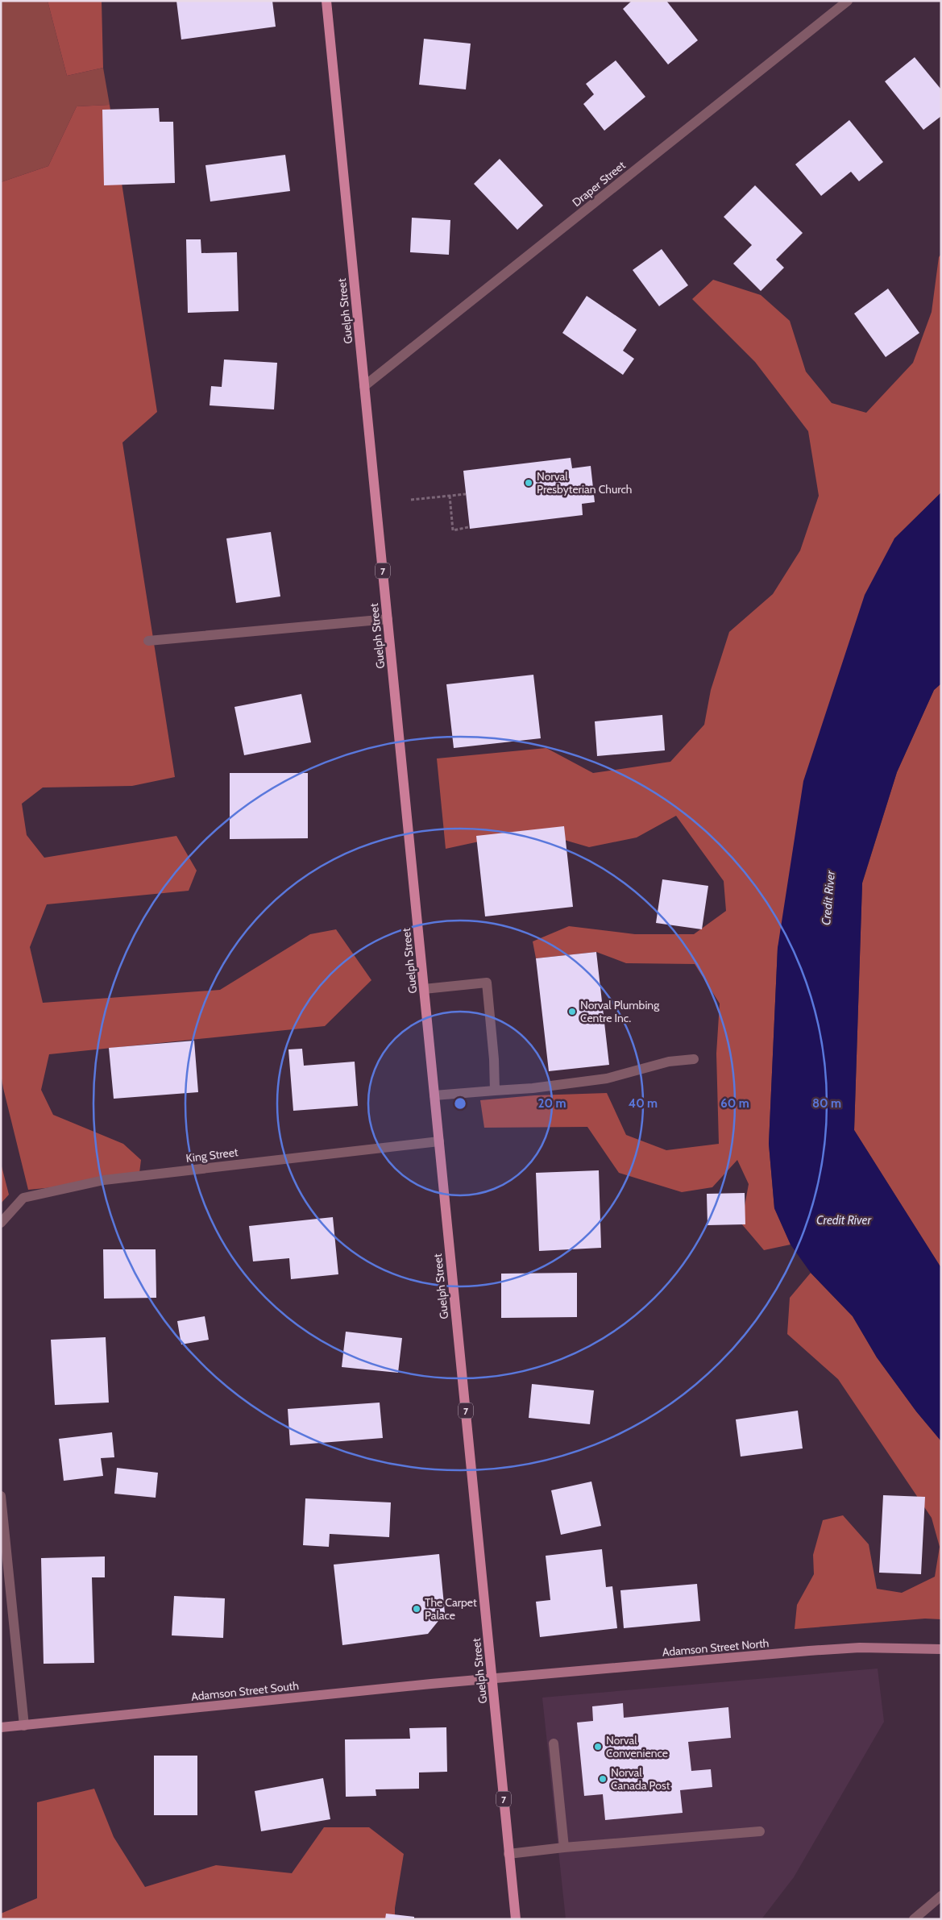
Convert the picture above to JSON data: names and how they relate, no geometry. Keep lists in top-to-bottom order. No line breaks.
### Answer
{"streets":{"main road":["Guelph Street","7","Adamson Street North","Adamson Street South"],"street":["Draper Street","King Street"]},"crossings":[["Draper Street","Guelph Street"],["Guelph Street","King Street"],["Guelph Street","Adamson Street North"],["Guelph Street","Adamson Street South"],["Adamson Street North","Adamson Street South"]],"water":["Credit River"],"places":["Norval Presbyterian Church","Norval Plumbing Centre Inc.","The Carpet Palace","Norval Convenience","Norval Canada Post"],"rings":["20 m","40 m","60 m","80 m"]}
